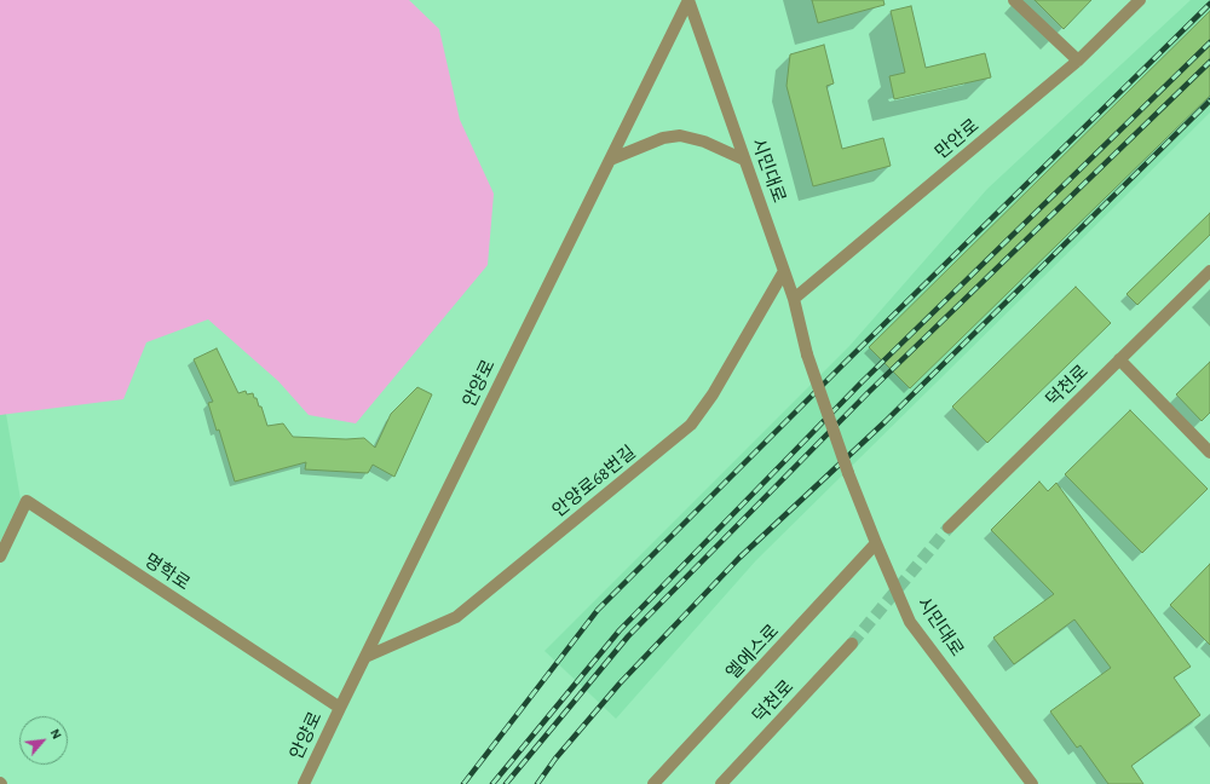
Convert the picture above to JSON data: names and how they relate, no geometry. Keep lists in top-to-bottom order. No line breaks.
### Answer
{"streets":{"street":["만안로","시민대로","안양로","덕천로","안양로68번길","명학로","엘에스로"]},"crossings":[["만안로","시민대로"],["시민대로","안양로"],["시민대로","안양로68번길"],["시민대로","엘에스로"],["안양로","안양로68번길"],["안양로","명학로"]],"north":"top right"}
